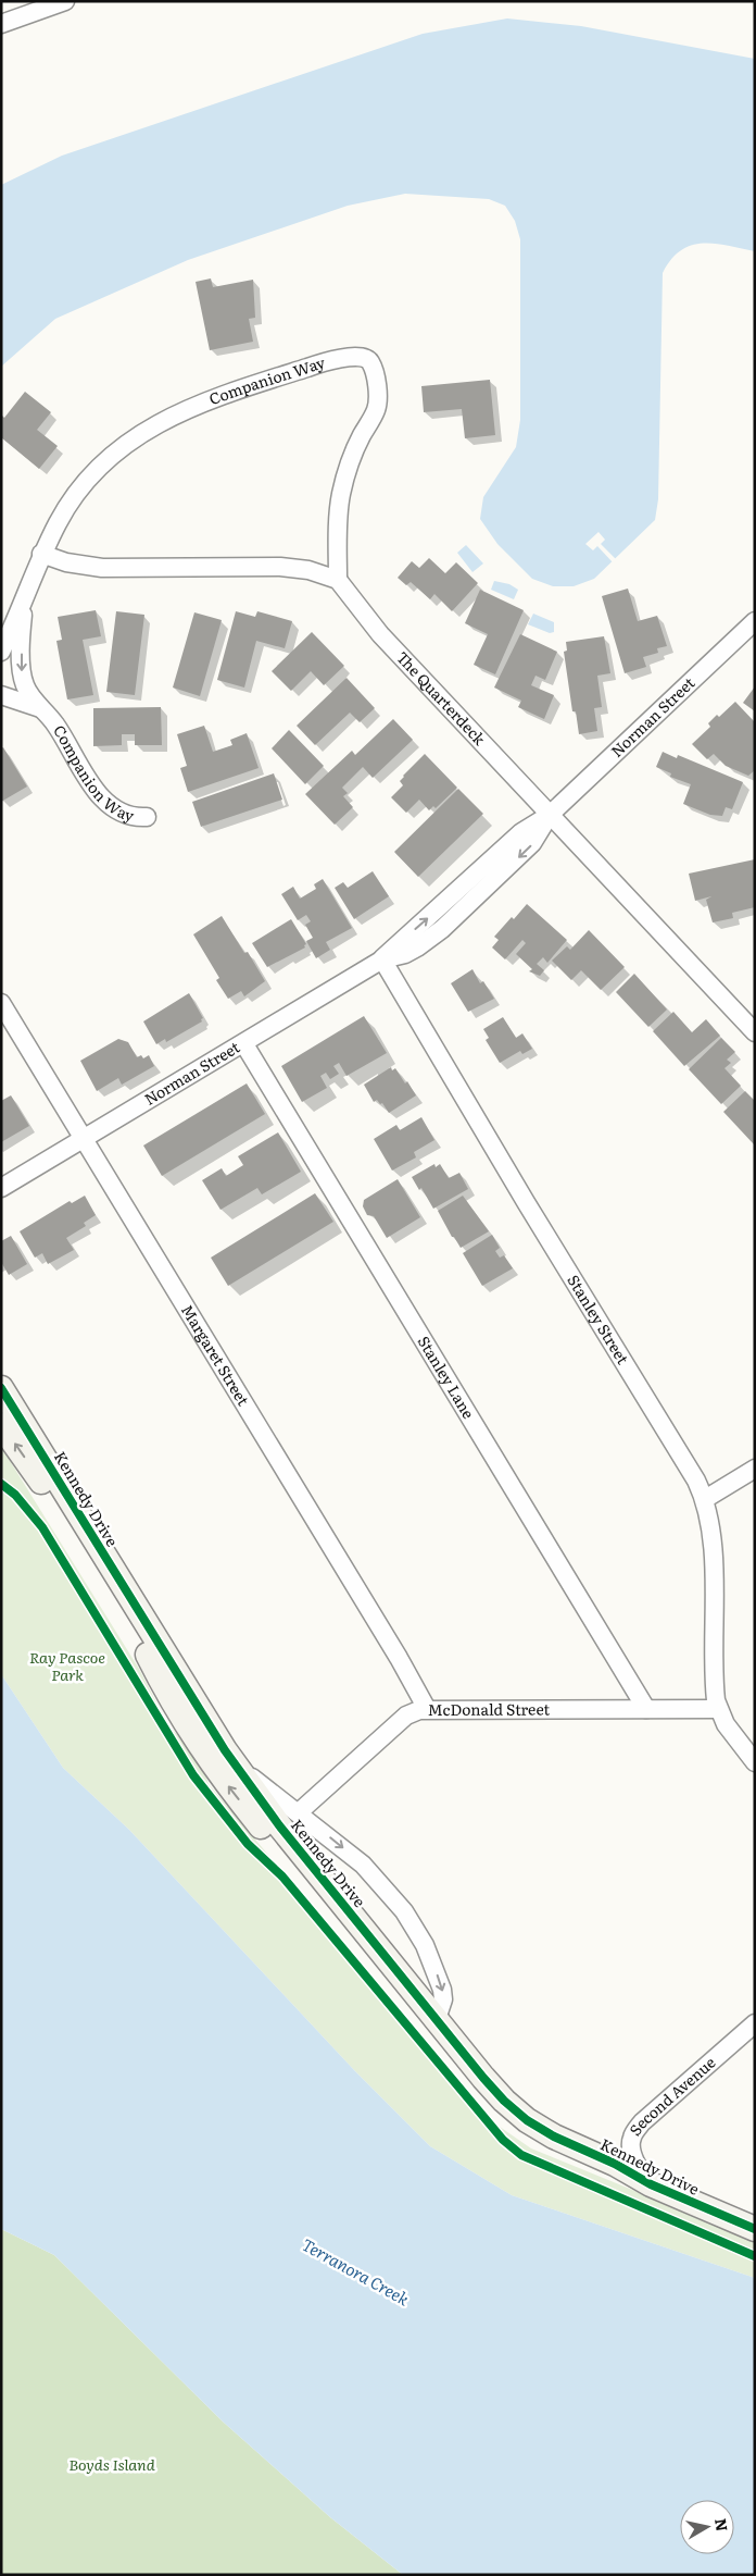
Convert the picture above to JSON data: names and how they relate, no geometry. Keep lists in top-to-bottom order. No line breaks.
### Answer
{"streets":{"street":["Companion Way","The Quarterdeck","Norman Street","Stanley Street","Margaret Street","Stanley Lane","Kennedy Drive","McDonald Street","Second Avenue"]},"crossings":[["Companion Way","The Quarterdeck"],["The Quarterdeck","Norman Street"],["Norman Street","Stanley Street"],["Norman Street","Margaret Street"],["Norman Street","Stanley Lane"],["Stanley Street","McDonald Street"],["Margaret Street","McDonald Street"],["Stanley Lane","McDonald Street"],["Kennedy Drive","Second Avenue"]],"water":["Terranora Creek"],"parks":["Ray Pascoe Park","Boyds Island"],"north":"right"}
